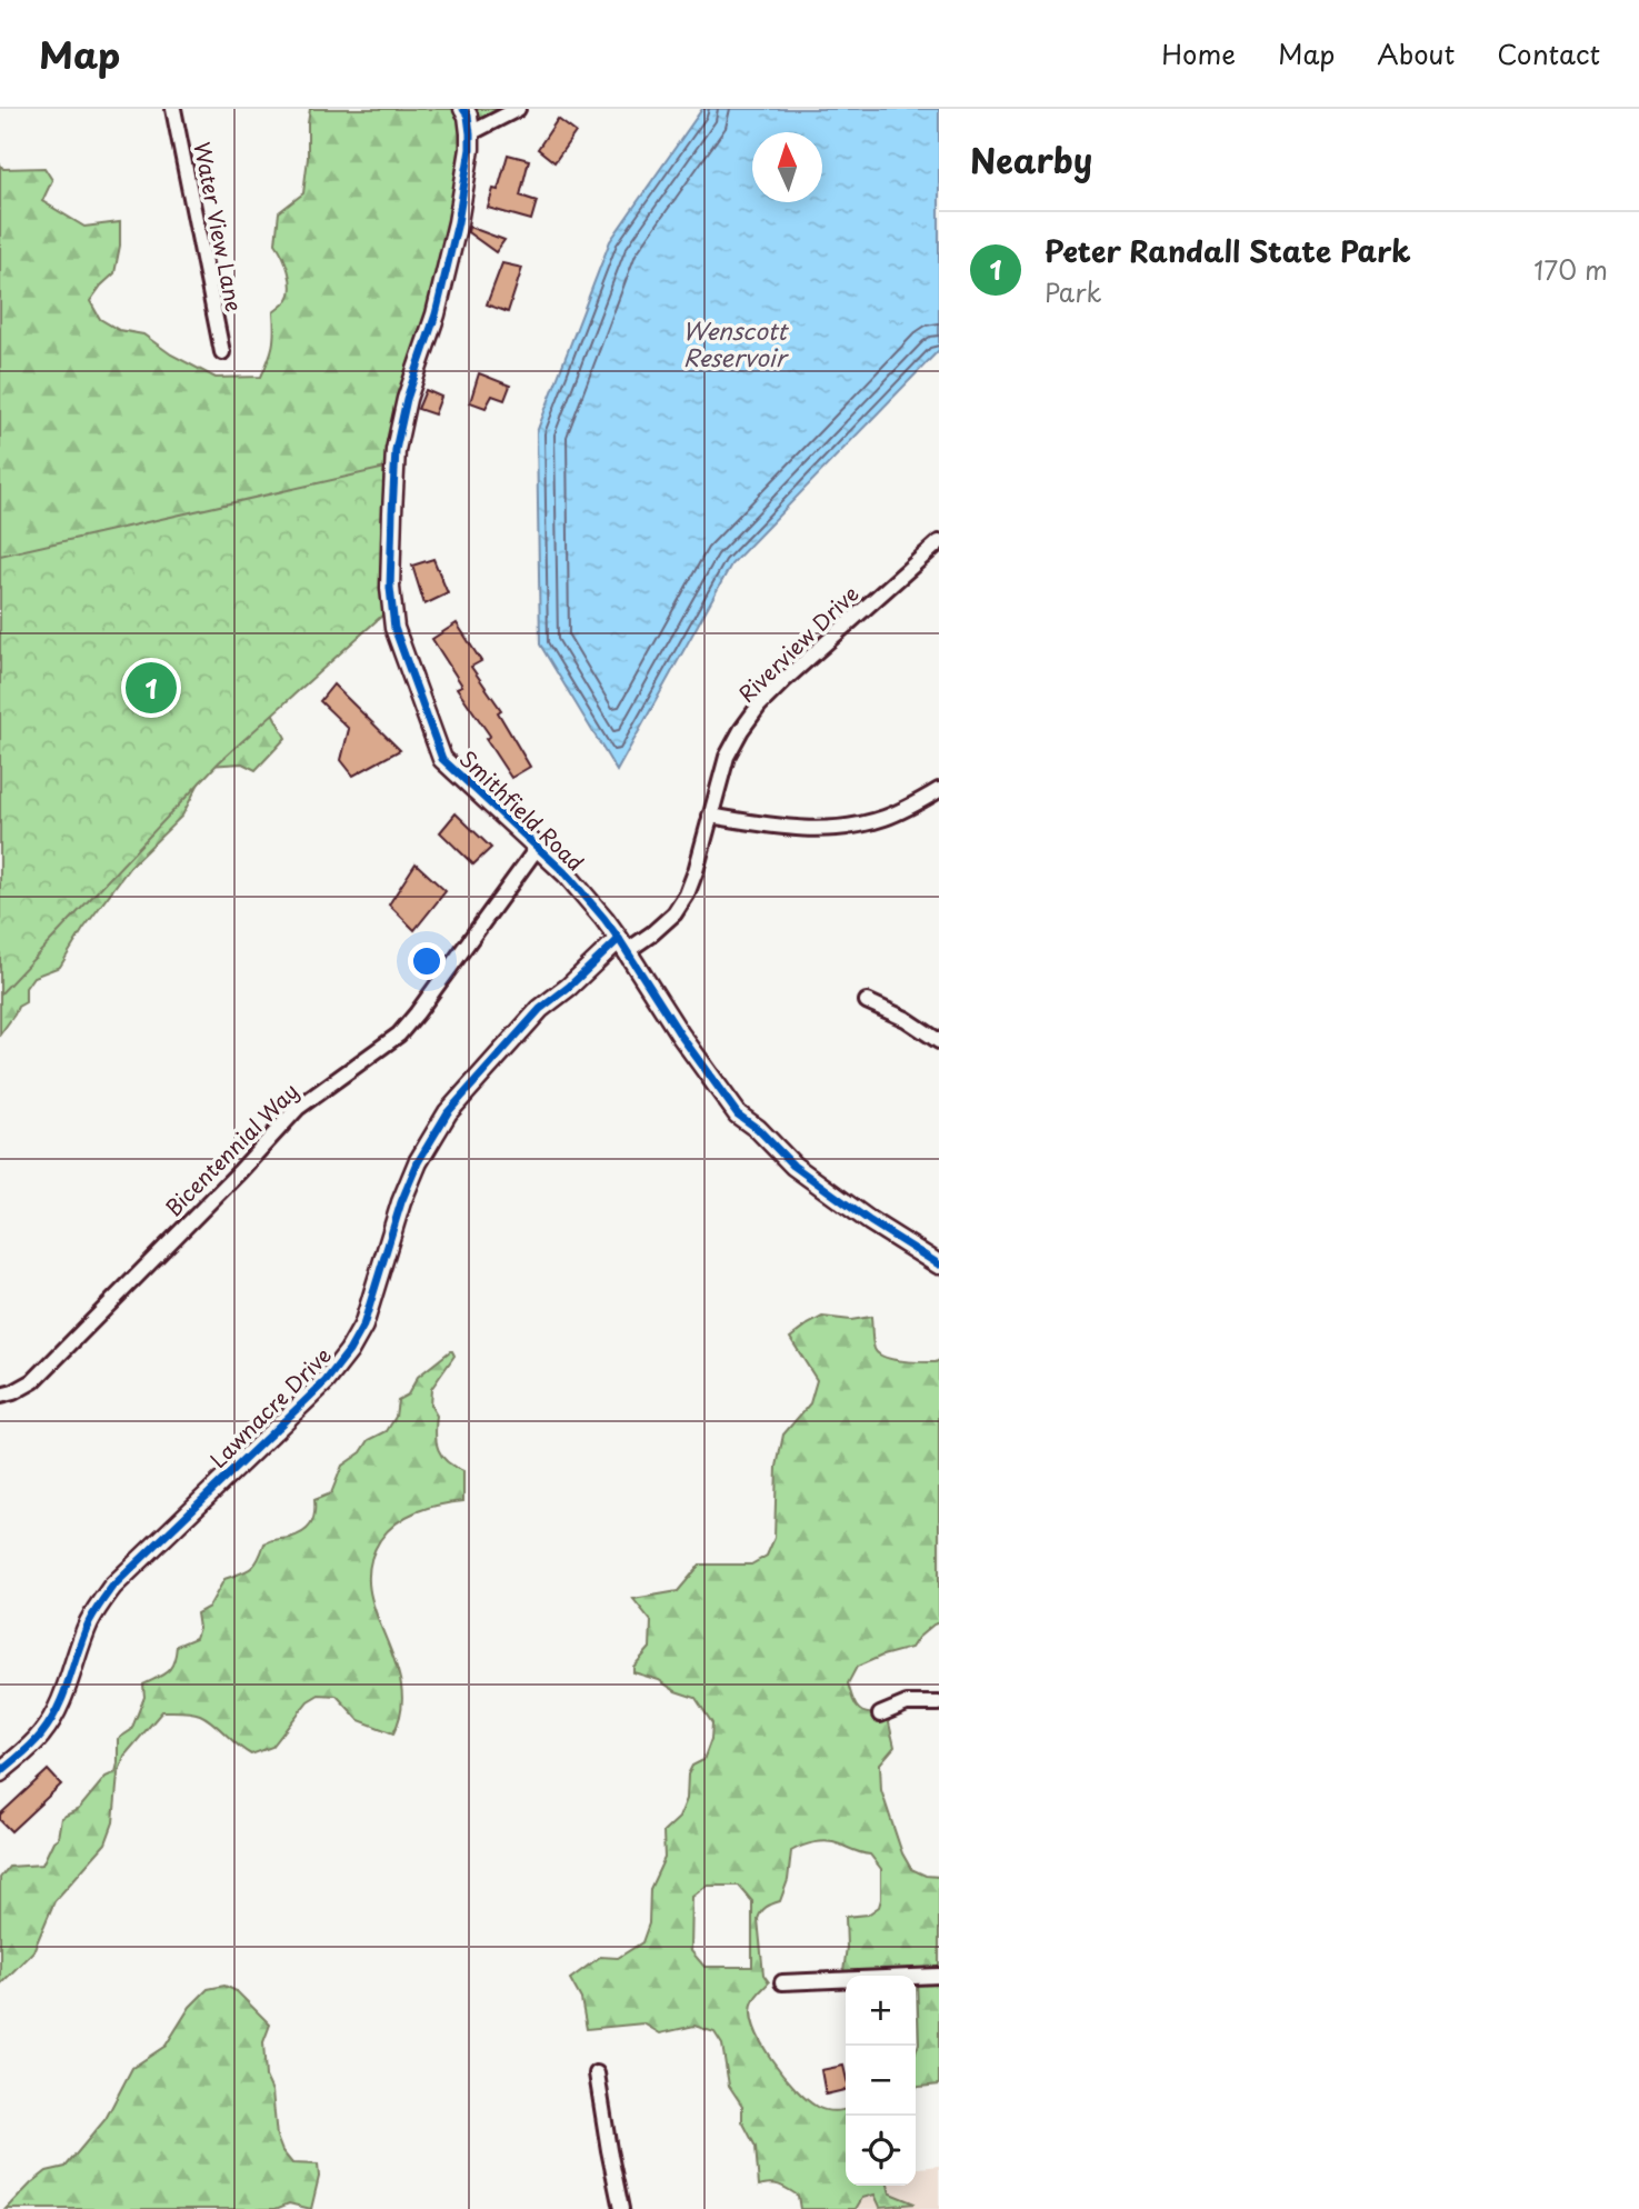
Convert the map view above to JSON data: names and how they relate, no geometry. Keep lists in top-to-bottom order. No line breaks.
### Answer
{"streets":{"street":["Water View Lane","Riverview Drive","Smithfield Road","Bicentennial Way","Lawnacre Drive"]},"crossings":[["Riverview Drive","Smithfield Road"],["Riverview Drive","Lawnacre Drive"],["Smithfield Road","Bicentennial Way"],["Smithfield Road","Lawnacre Drive"]],"water":["Wenscott Reservoir"],"north":"top","page":{"header":"Map","nav":["Home","Map","About","Contact"],"heading":"Nearby","list":[{"mark":"1","name":"Peter Randall State Park","note":"Park","value":"170 m"}],"pins":"1","map_buttons":["+","−"]}}
